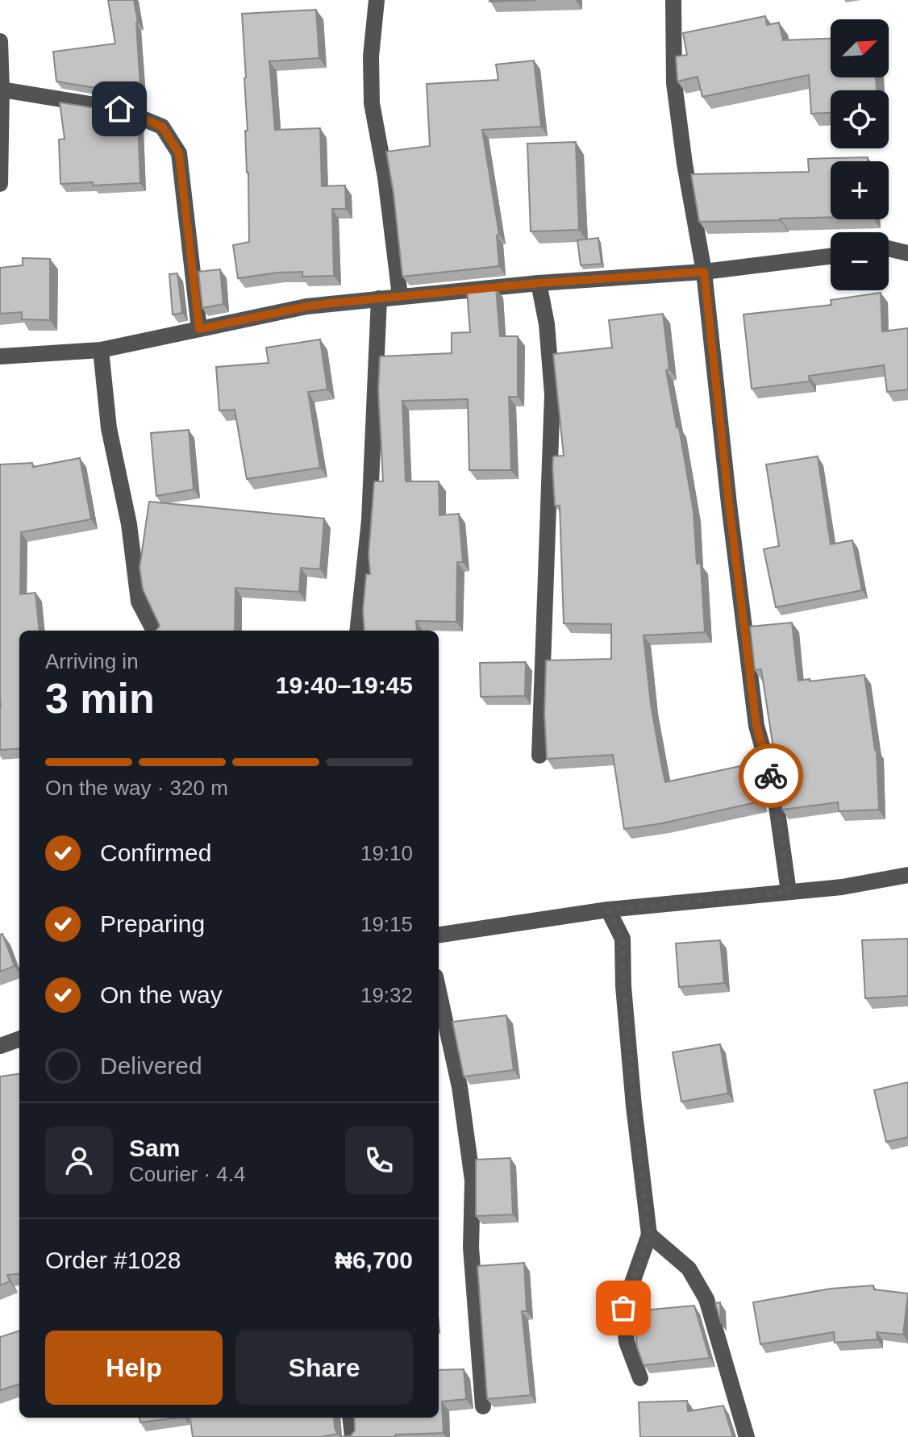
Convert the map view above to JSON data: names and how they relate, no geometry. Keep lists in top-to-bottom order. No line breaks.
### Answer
{"north":"top right","page":{"map_buttons":["+","−"],"heading":["3 min","Arriving in","19:40–19:45"],"panel":["Sam","Courier · 4.4","Order #1028","₦6,700"],"bar":"On the way · 320 m","list":[["Confirmed","19:10"],["Preparing","19:15"],["On the way","19:32"],"Delivered"],"buttons":["Help","Share"]}}
